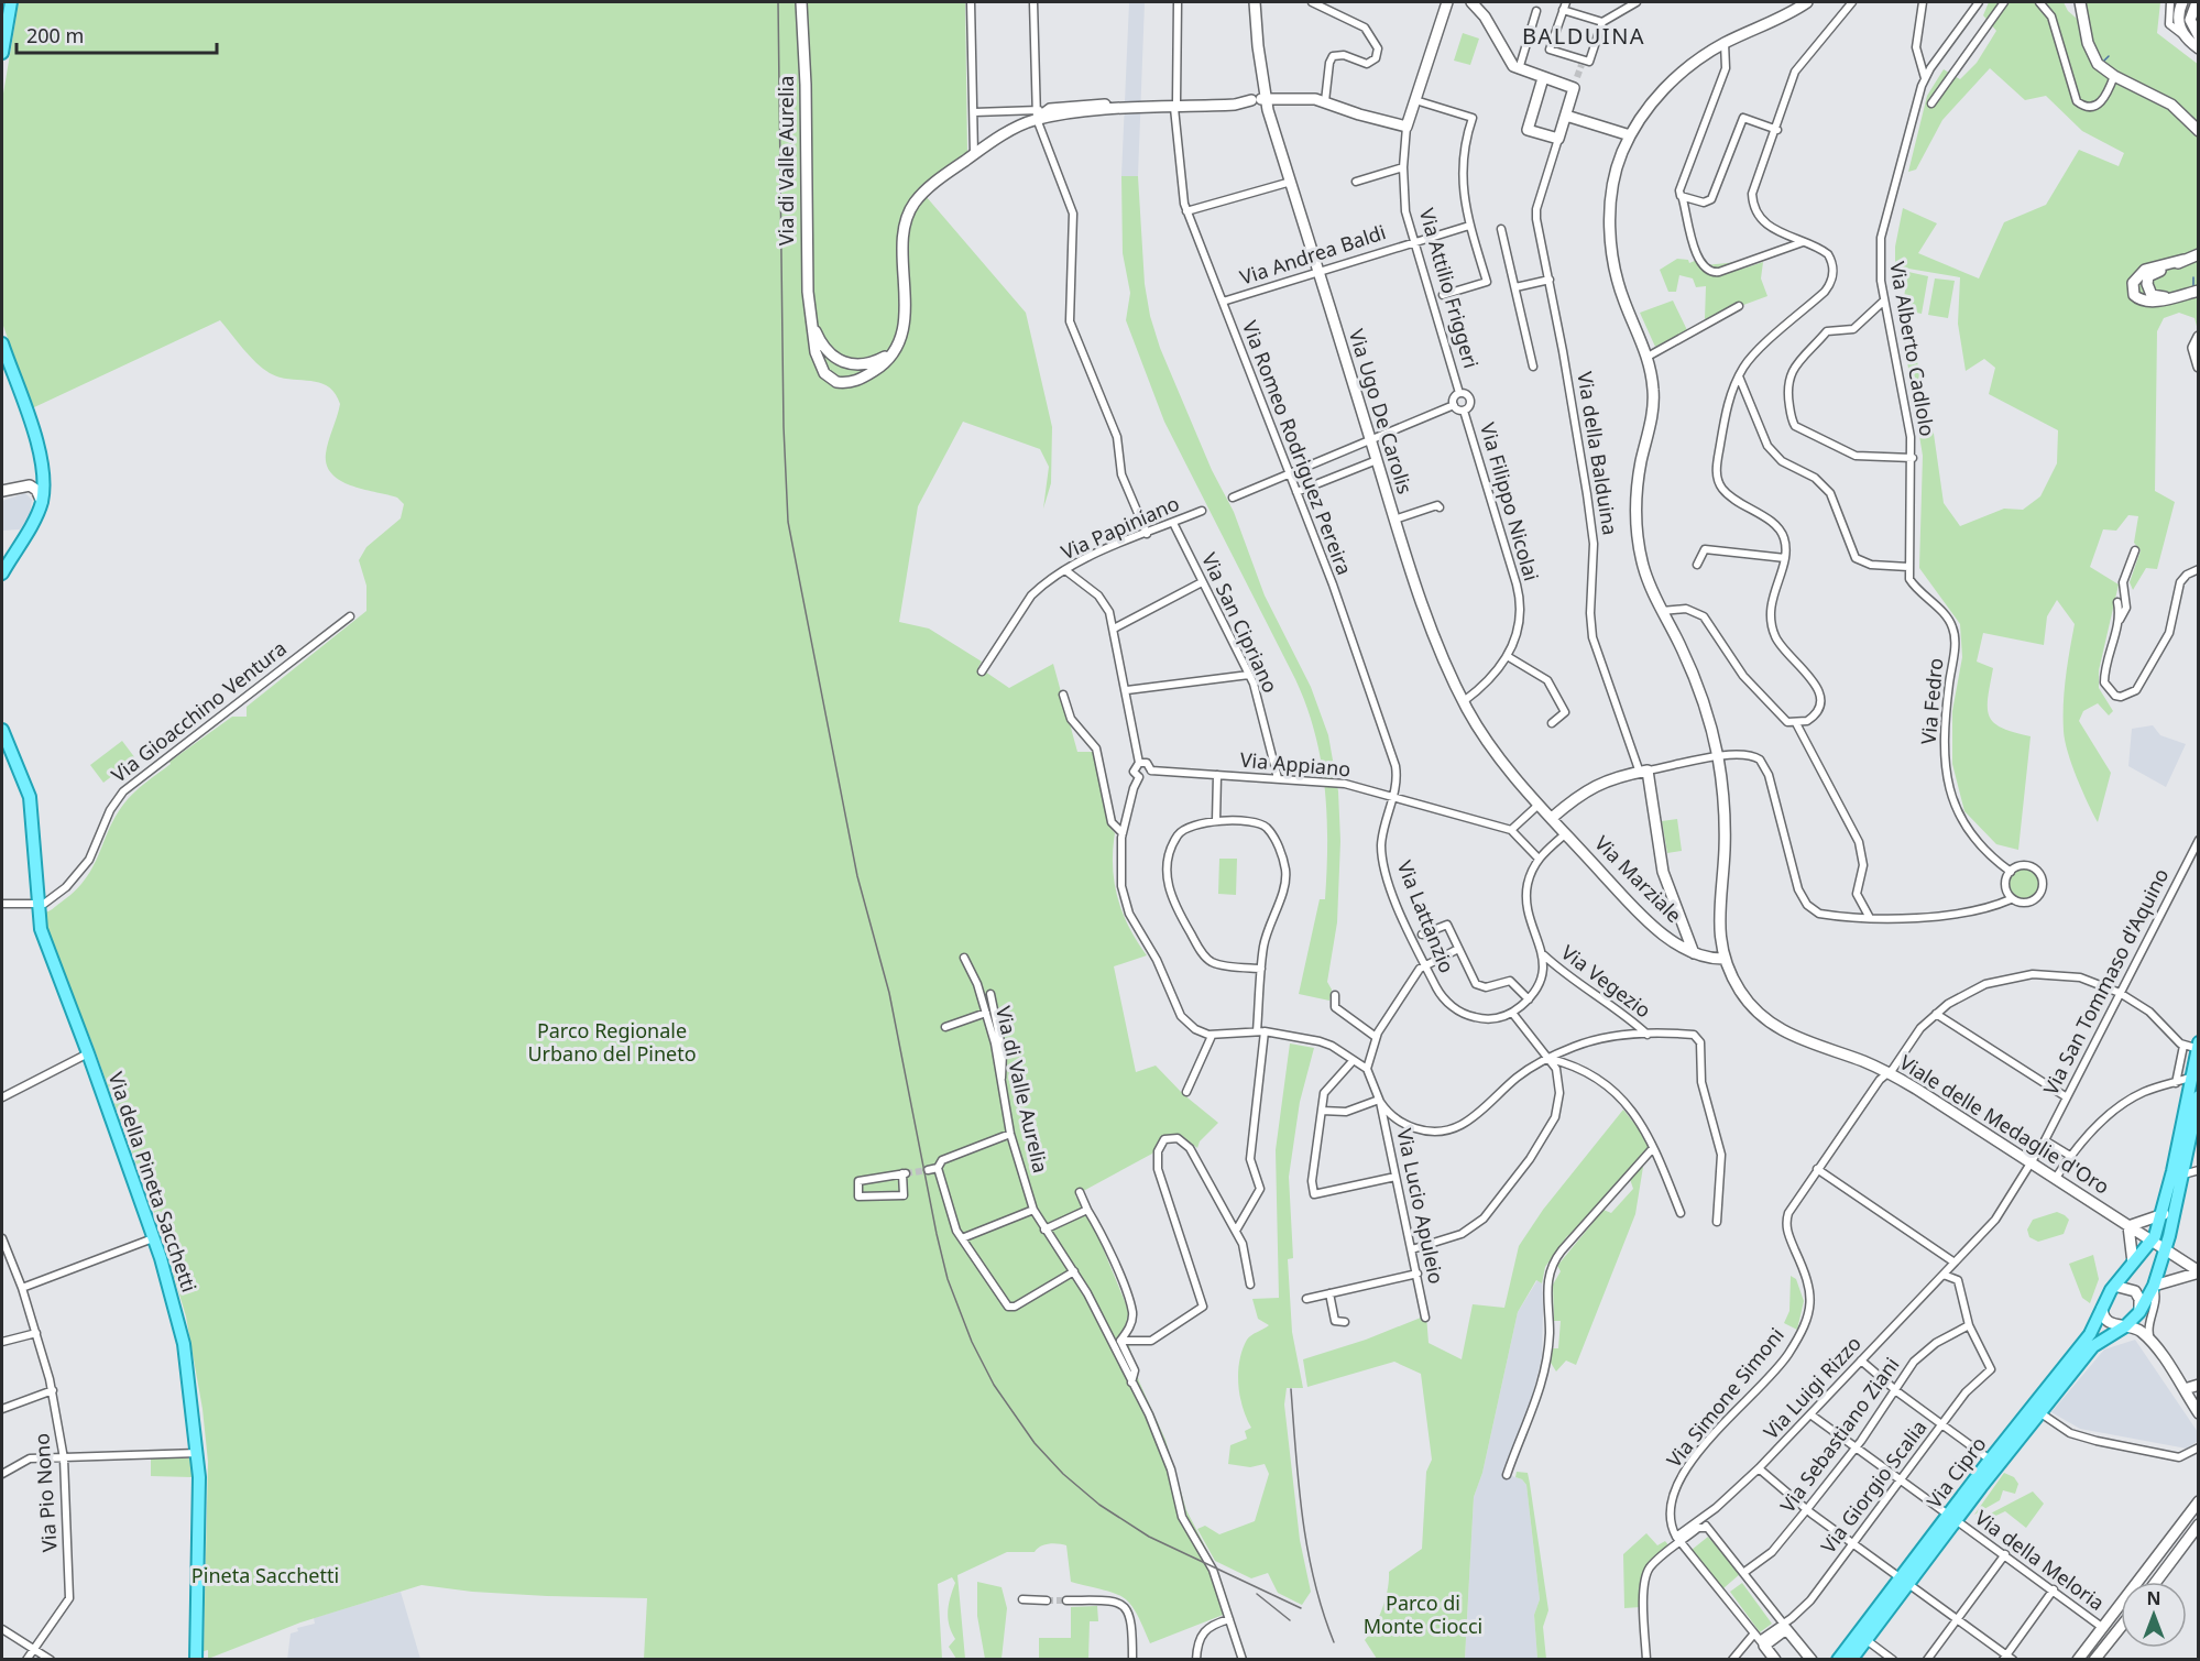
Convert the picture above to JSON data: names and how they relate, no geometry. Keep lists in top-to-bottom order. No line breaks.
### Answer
{"streets":{"main road":["Via della Pineta Sacchetti","Via Cipro"],"street":["Via di Valle Aurelia","Via Andrea Baldi","Via Attilio Friggeri","Via Alberto Cadlolo","Via Ugo De Carolis","Via Romeo Rodriguez Pereira","Via della Balduina","Via Filippo Nicolai","Via Papiniano","Via San Cipriano","Via Fedro","Via Gioacchino Ventura","Via Appiano","Via Marziale","Via Lattanzio","Via Vegezio","Via San Tommaso d'Aquino","Viale delle Medaglie d'Oro","Via Lucio Apuleio","Via Luigi Rizzo","Via Simone Simoni","Via Sebastiano Ziani","Via Giorgio Scalia","Via Pio Nono","Via della Meloria"]},"crossings":[["Via Andrea Baldi","Via Attilio Friggeri"],["Via Andrea Baldi","Via Ugo De Carolis"],["Via Andrea Baldi","Via Romeo Rodriguez Pereira"],["Via Attilio Friggeri","Via Filippo Nicolai"],["Via Alberto Cadlolo","Via Fedro"],["Via Ugo De Carolis","Via Filippo Nicolai"],["Via Ugo De Carolis","Via Marziale"],["Via Romeo Rodriguez Pereira","Via Appiano"],["Via Romeo Rodriguez Pereira","Via Lattanzio"],["Via Papiniano","Via San Cipriano"],["Via San Cipriano","Via Appiano"],["Via Gioacchino Ventura","Via della Pineta Sacchetti"],["Via Appiano","Via Lattanzio"],["Via Marziale","Viale delle Medaglie d'Oro"],["Via San Tommaso d'Aquino","Viale delle Medaglie d'Oro"],["Via Luigi Rizzo","Via Simone Simoni"],["Via Luigi Rizzo","Via della Meloria"],["Via Sebastiano Ziani","Via Giorgio Scalia"],["Via Sebastiano Ziani","Via della Meloria"],["Via Cipro","Via della Meloria"],["Via Giorgio Scalia","Via della Meloria"]],"districts":["BALDUINA"],"parks":["Parco Regionale Urbano del Pineto","Pineta Sacchetti","Parco di Monte Ciocci"],"scale_bar":"200 m","north":"top"}
